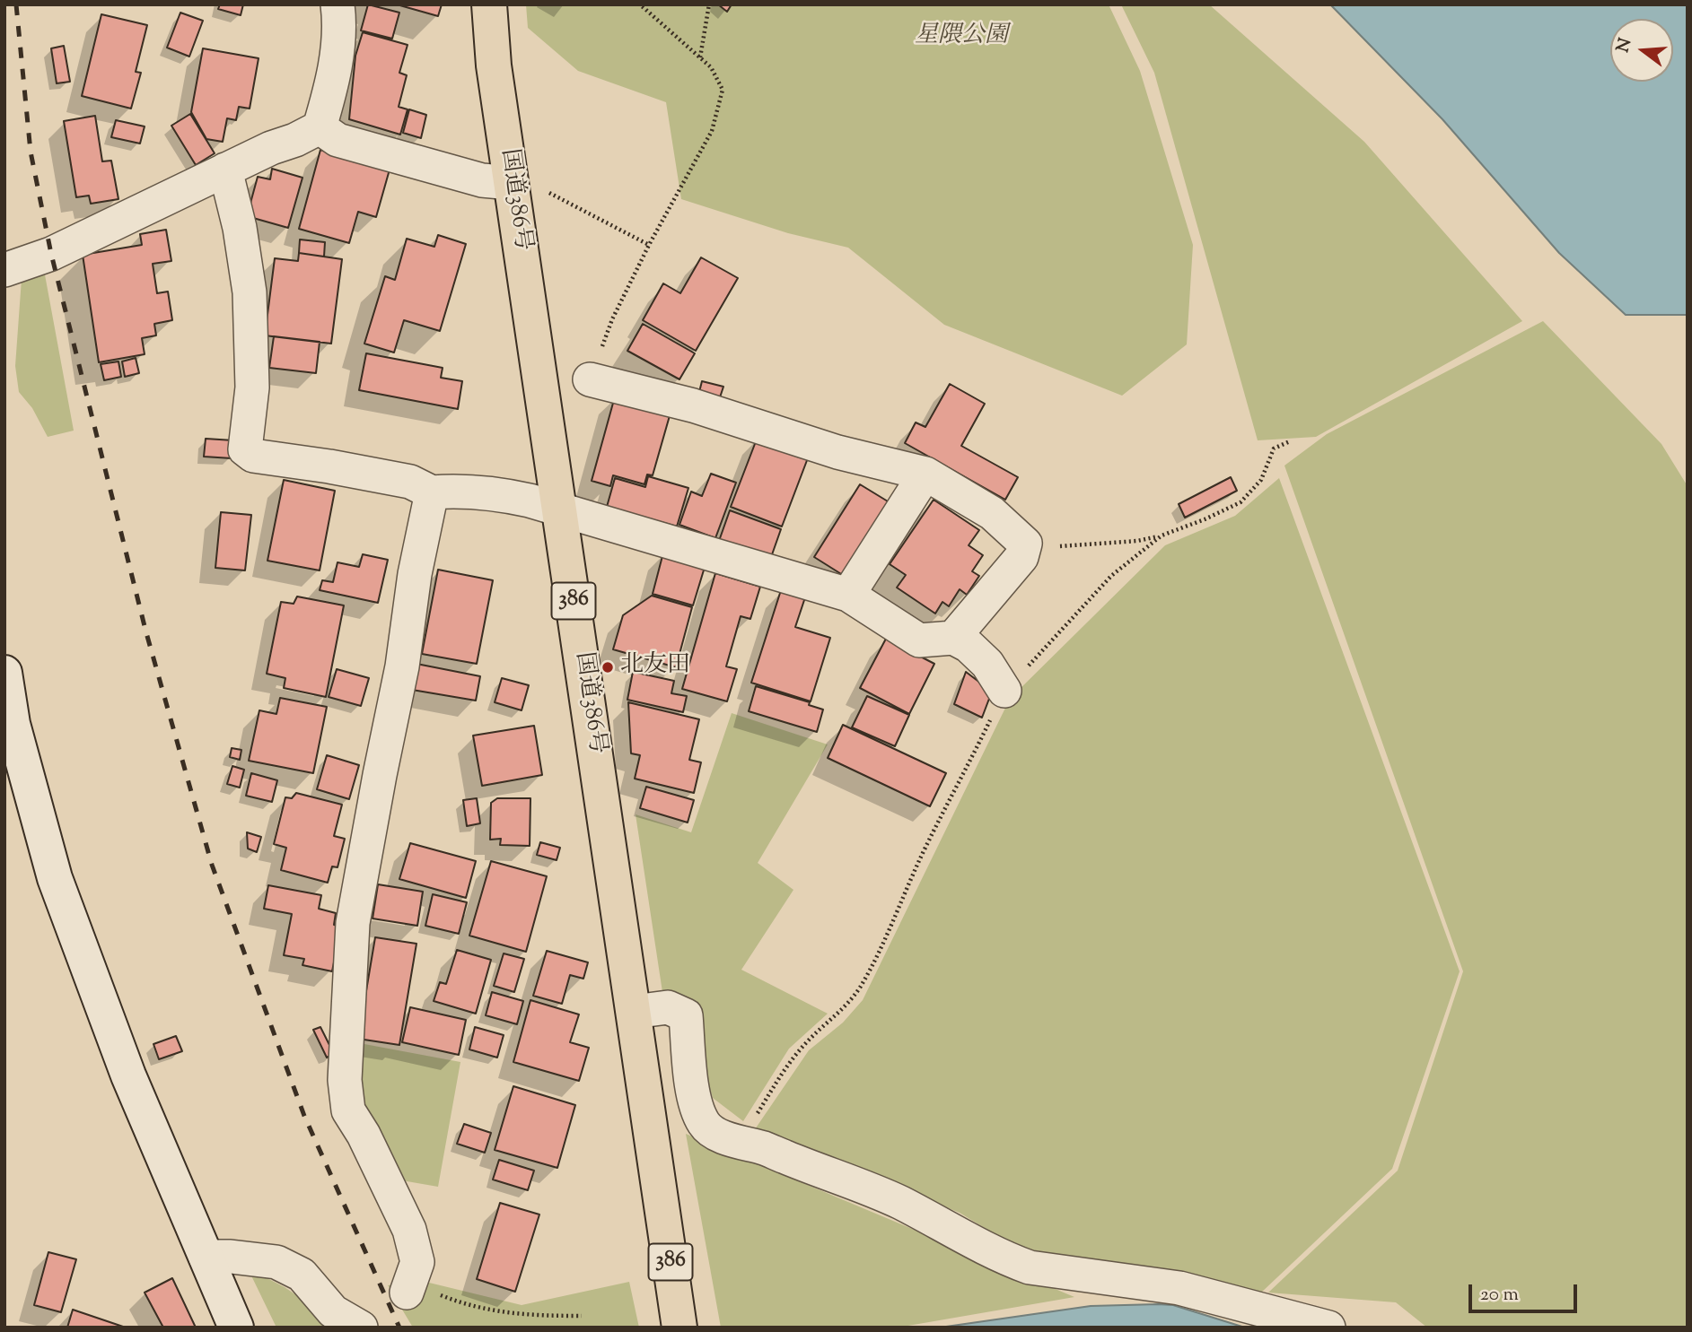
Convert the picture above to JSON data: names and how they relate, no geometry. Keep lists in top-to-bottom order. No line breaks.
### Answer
{"streets":{"highway":["国道386号","386"]},"parks":["星隈公園"],"places":["北友田"],"scale_bar":"20 m","north":"left"}
